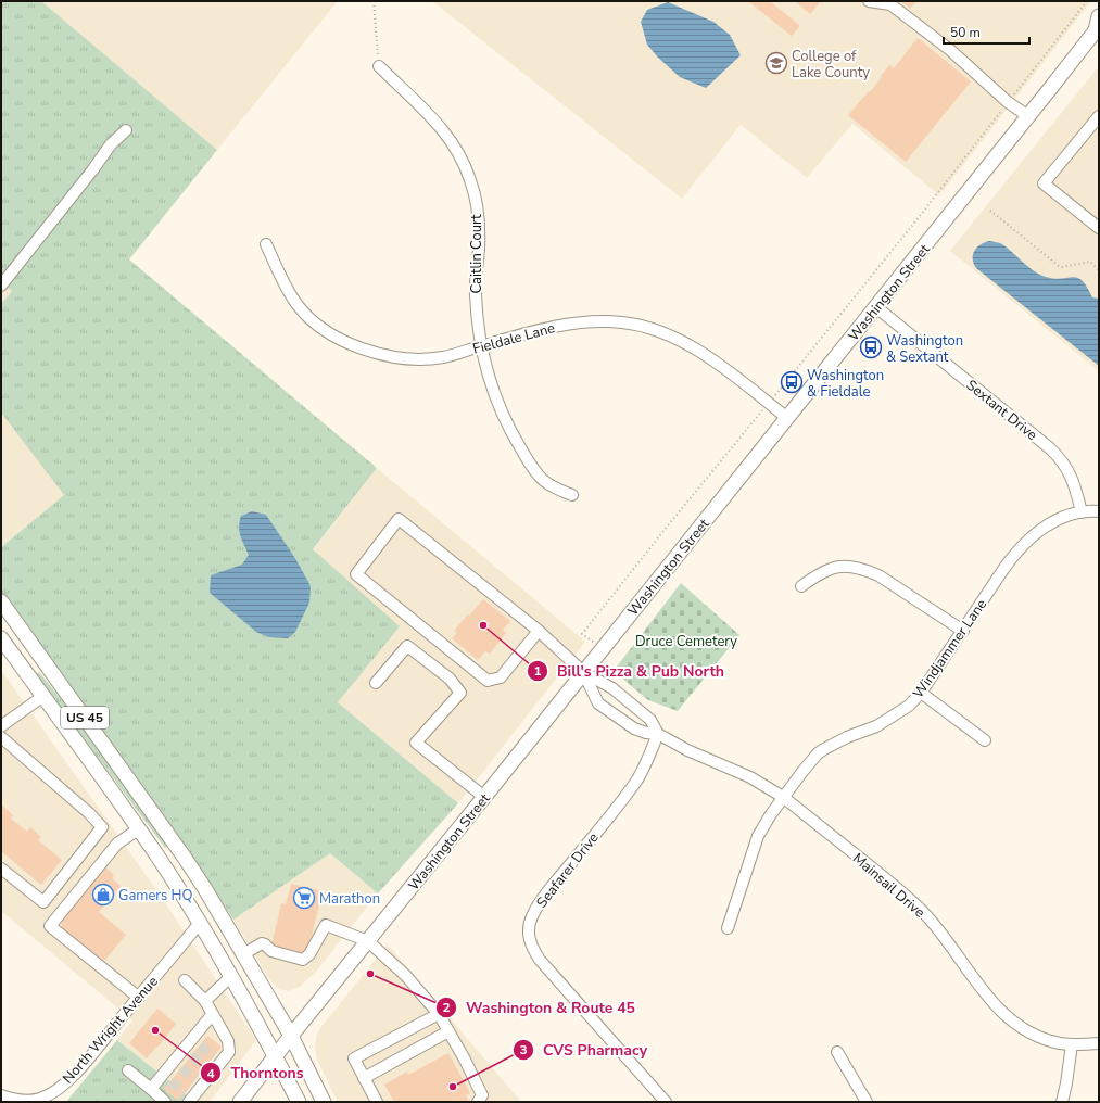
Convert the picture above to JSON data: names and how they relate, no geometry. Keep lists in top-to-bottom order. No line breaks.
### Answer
{"streets":{"main road":["Washington Street","US 45"],"street":["Caitlin Court","Fieldale Lane","Sextant Drive","Windjammer Lane","Seafarer Drive","Mainsail Drive","North Wright Avenue"]},"crossings":[["Caitlin Court","Fieldale Lane"],["Washington Street","Fieldale Lane"],["Washington Street","Sextant Drive"],["Washington Street","US 45"],["Washington Street","Mainsail Drive"],["Sextant Drive","Windjammer Lane"],["Windjammer Lane","Mainsail Drive"],["US 45","North Wright Avenue"],["Seafarer Drive","Mainsail Drive"]],"parks":["Druce Cemetery"],"places":{"school or university":["College of Lake County"],"bus stop":["Washington & Sextant","Washington & Fieldale"],"other":["Bill's Pizza & Pub North","Washington & Route 45","Thorntons","CVS Pharmacy"],"shop":["Gamers HQ"],"supermarket":["Marathon"]},"scale_bar":"50 m"}
